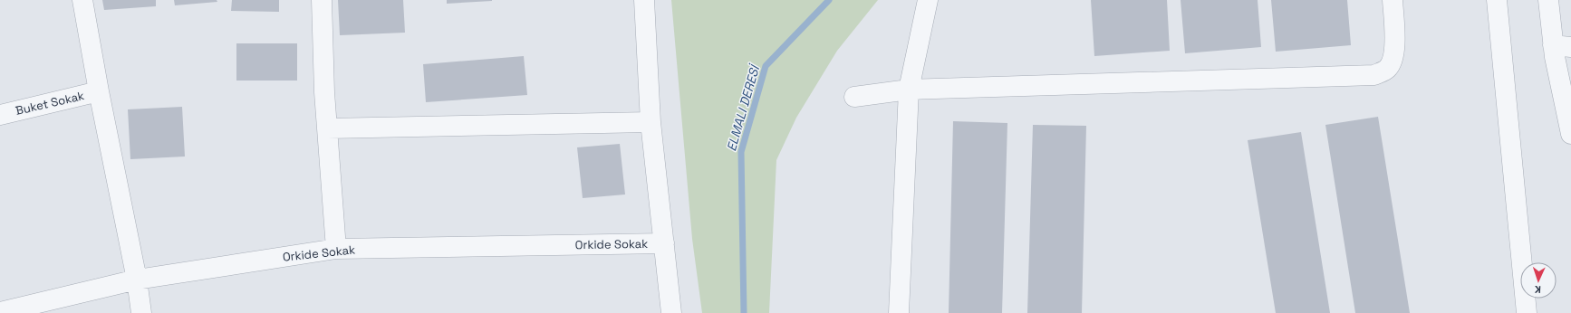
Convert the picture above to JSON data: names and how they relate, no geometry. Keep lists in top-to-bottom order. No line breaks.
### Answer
{"streets":{"street":["Buket Sokak","Orkide Sokak"]},"water":["ELMALI DERESİ"],"north":"bottom"}
